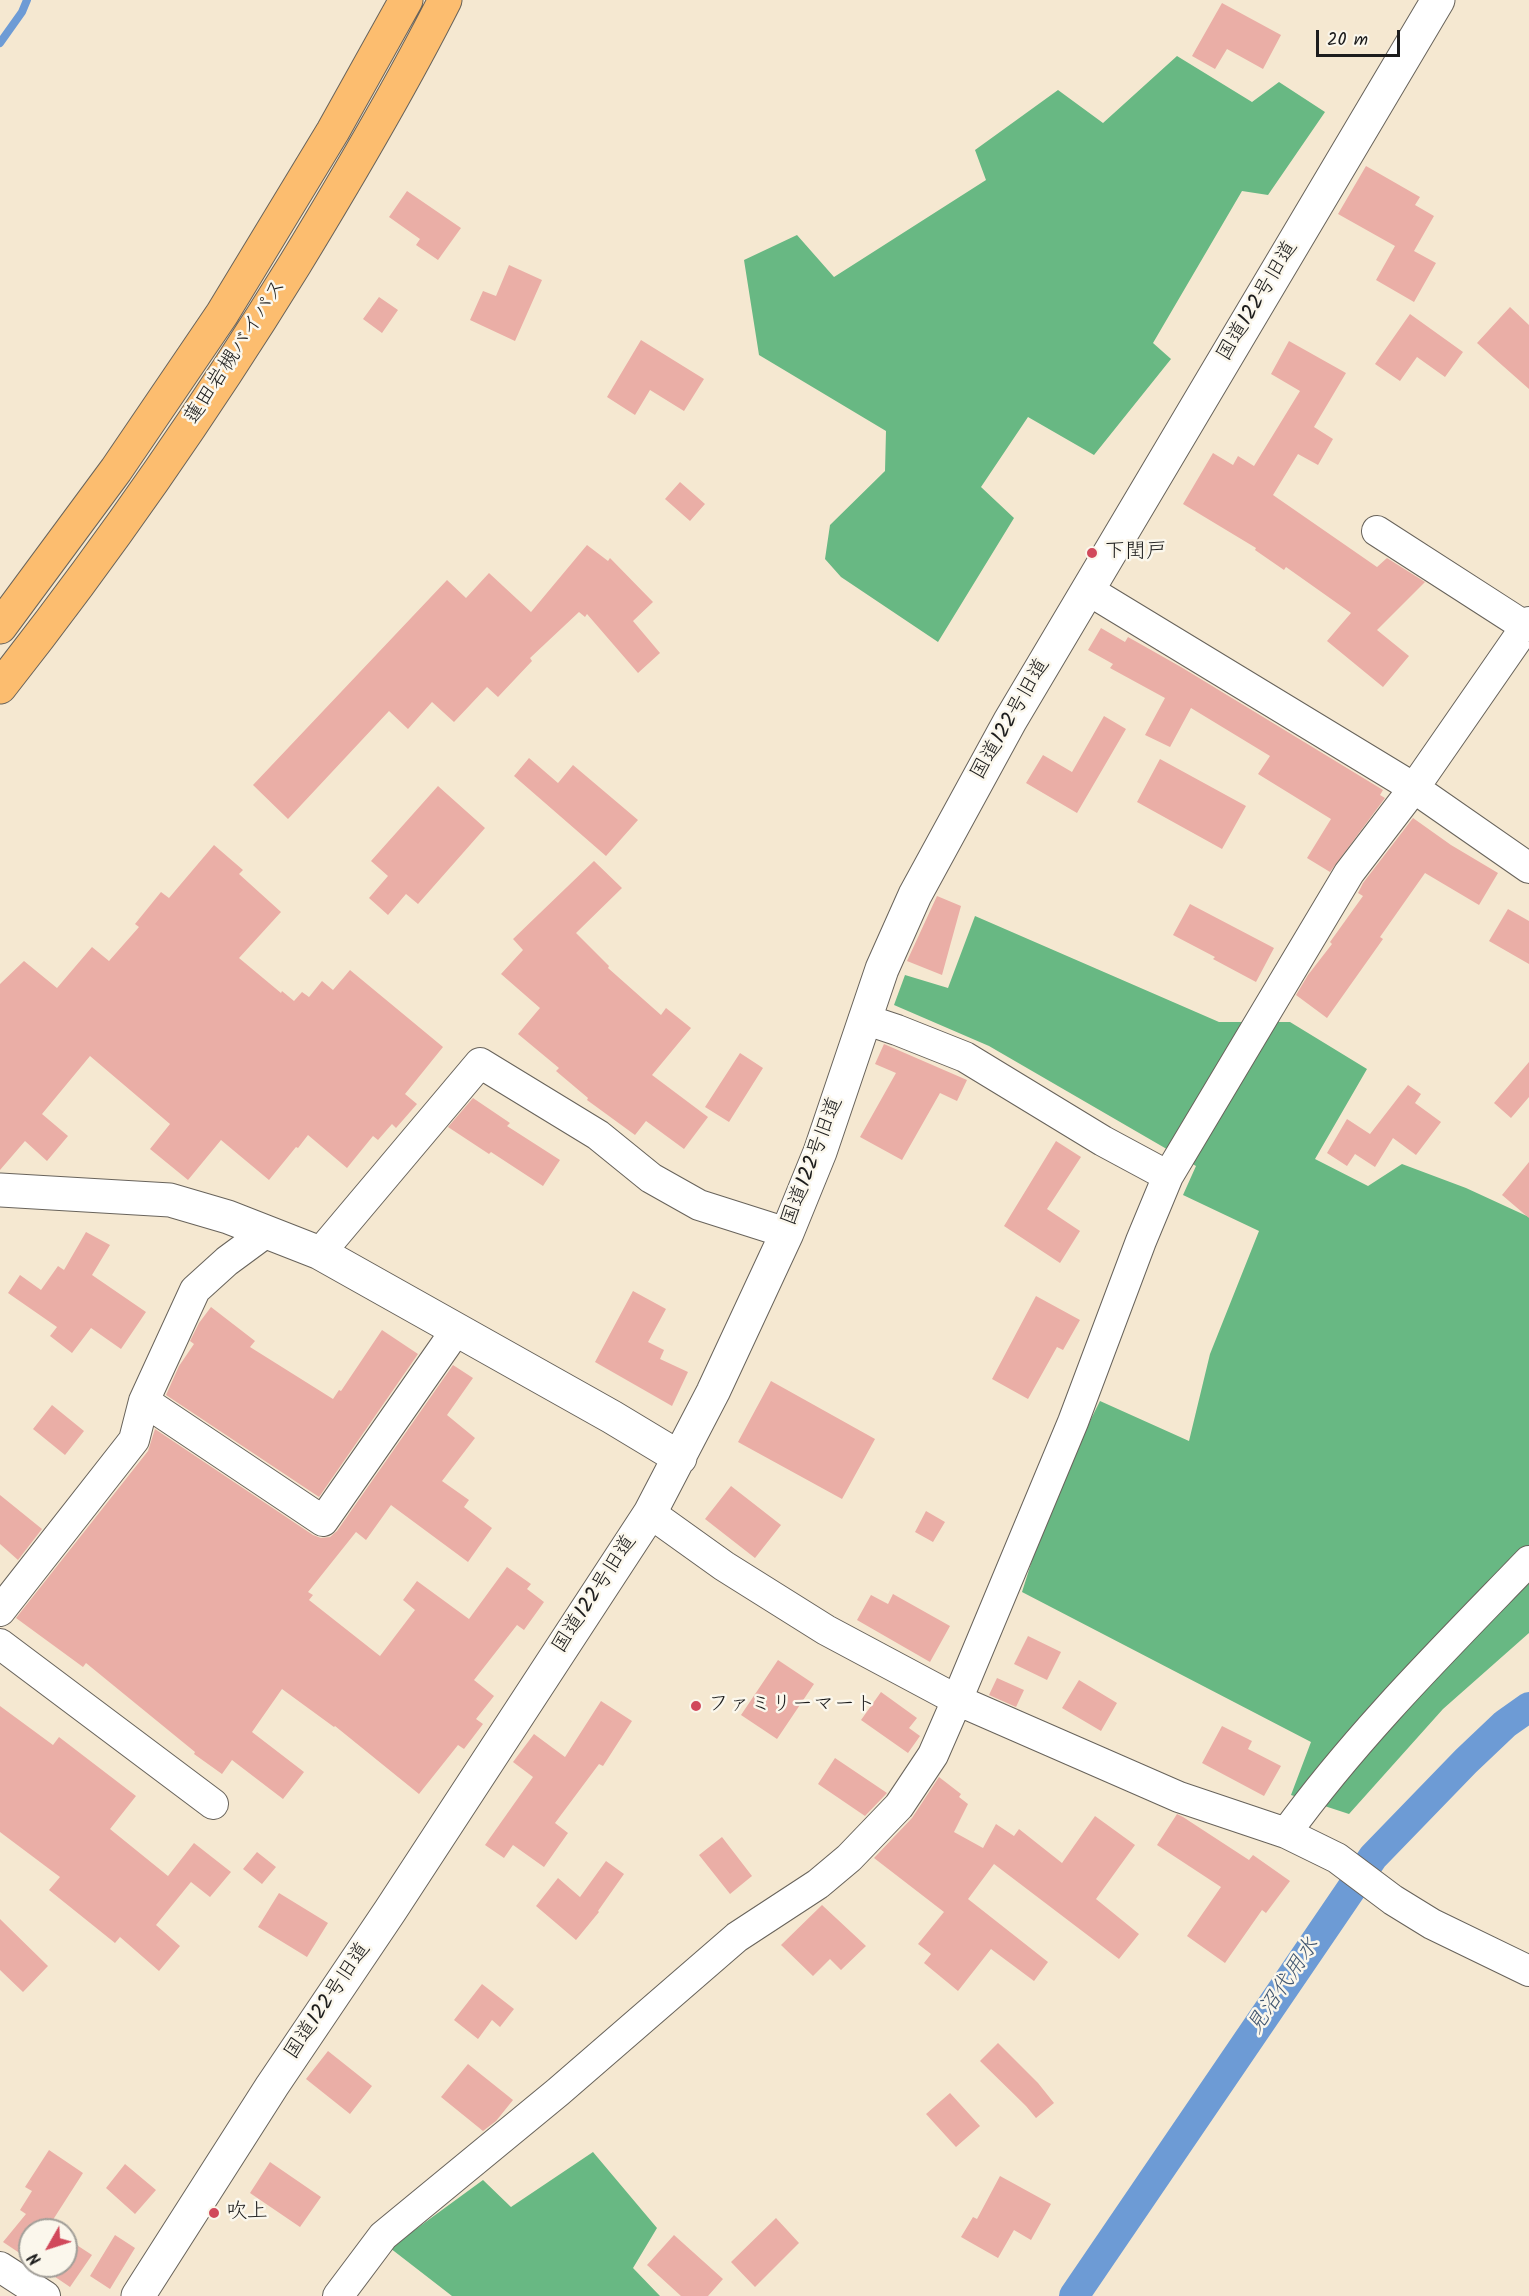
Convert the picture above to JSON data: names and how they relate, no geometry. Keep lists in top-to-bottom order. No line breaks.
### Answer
{"streets":{"highway":["蓮田岩槻バイパス"],"street":["国道122号旧道"]},"water":["見沼代用水"],"places":["下閏戸","ファミリーマート","吹上"],"scale_bar":"20 m","north":"bottom left"}
